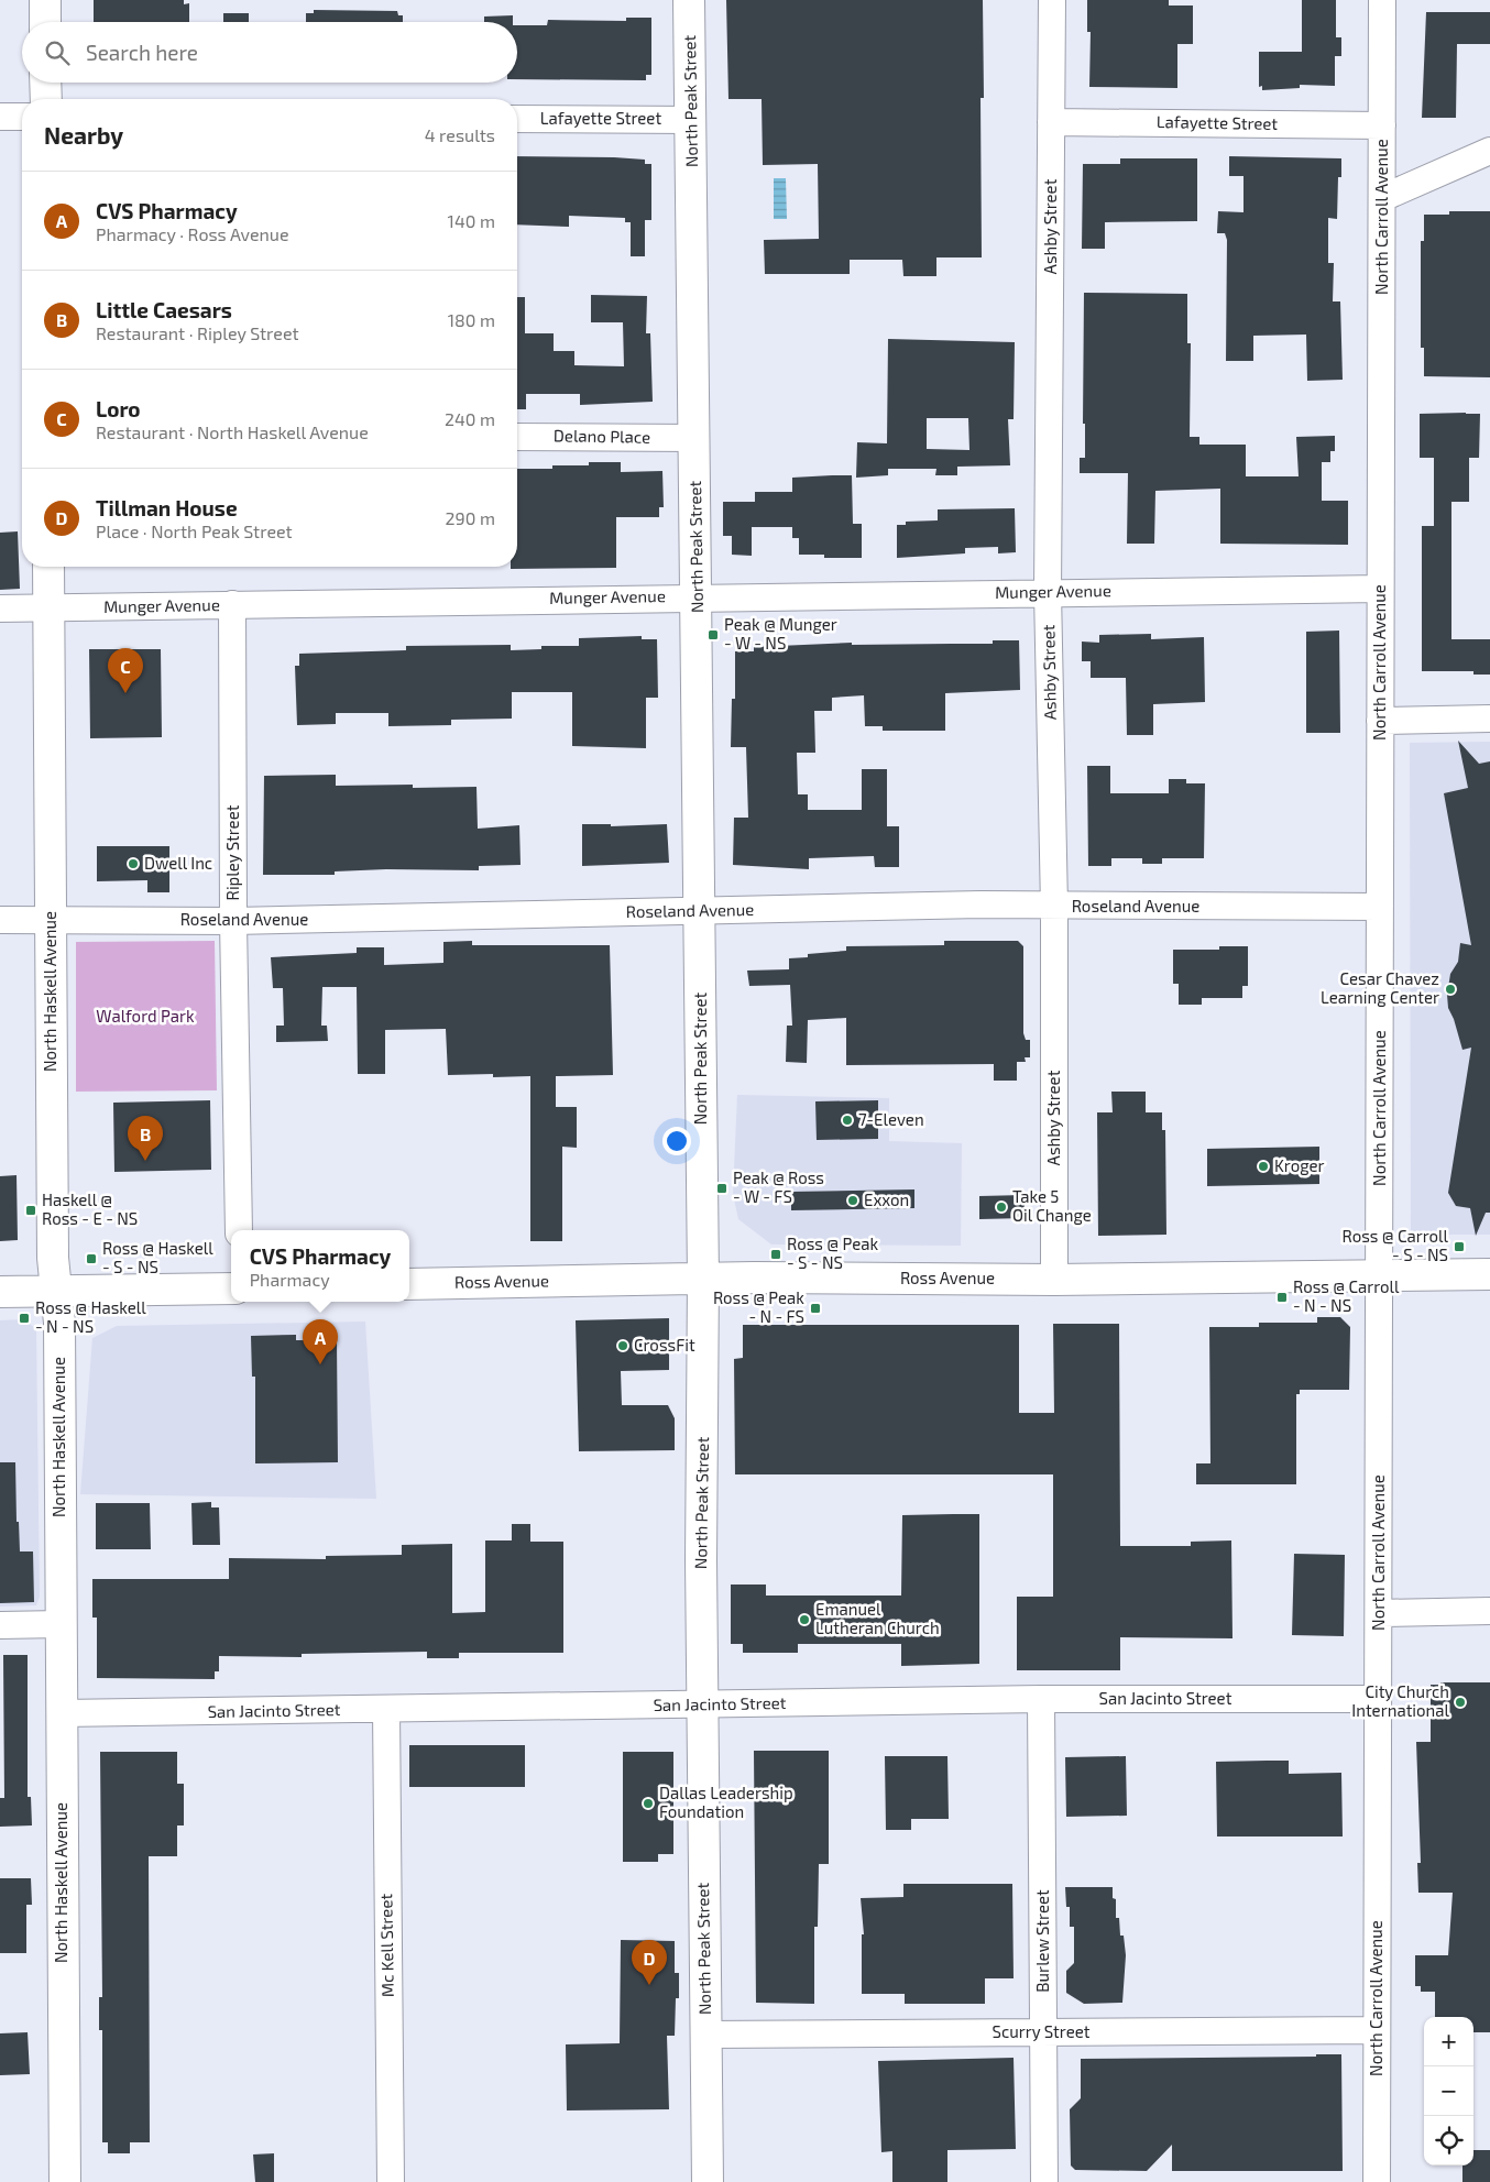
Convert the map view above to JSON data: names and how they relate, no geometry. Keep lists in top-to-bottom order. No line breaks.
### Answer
{"streets":{"main road":["North Peak Street","North Haskell Avenue","Ross Avenue"],"street":["Lafayette Street","North Carroll Avenue","Ashby Street","Delano Place","Munger Avenue","Ripley Street","Roseland Avenue","San Jacinto Street","Burlew Street","Mc Kell Street","Scurry Street"]},"crossings":[["North Peak Street","Lafayette Street"],["North Peak Street","Delano Place"],["North Peak Street","Munger Avenue"],["North Peak Street","Roseland Avenue"],["North Peak Street","Ross Avenue"],["North Peak Street","San Jacinto Street"],["North Peak Street","Scurry Street"],["Lafayette Street","North Carroll Avenue"],["Lafayette Street","Ashby Street"],["North Carroll Avenue","Munger Avenue"],["North Carroll Avenue","Roseland Avenue"],["North Carroll Avenue","Ross Avenue"],["North Carroll Avenue","San Jacinto Street"],["North Carroll Avenue","Scurry Street"],["Ashby Street","Munger Avenue"],["Ashby Street","Roseland Avenue"],["Ashby Street","Ross Avenue"],["Munger Avenue","Ripley Street"],["Munger Avenue","North Haskell Avenue"],["Ripley Street","Roseland Avenue"],["Roseland Avenue","North Haskell Avenue"],["North Haskell Avenue","San Jacinto Street"],["San Jacinto Street","Burlew Street"],["San Jacinto Street","Mc Kell Street"],["Burlew Street","Scurry Street"]],"parks":["Walford Park"],"places":{"transit":["Peak @ Munger - W - NS","Peak @ Ross - W - FS","Haskell @ Ross - E - NS","Ross @ Carroll - S - NS","Ross @ Peak - S - NS","Ross @ Haskell - S - NS","Ross @ Carroll - N - NS","Ross @ Peak - N - FS","Ross @ Haskell - N - NS"],"other":["Dwell Inc","Cesar Chavez Learning Center","7-Eleven","Kroger","Exxon","Take 5 Oil Change","CrossFit","Emanuel Lutheran Church","City Church International","Dallas Leadership Foundation"]},"page":{"search":"Search here","heading":["Nearby","4 results"],"list":[{"mark":"A","name":"CVS Pharmacy","note":"Pharmacy · Ross Avenue","value":"140 m"},{"mark":"B","name":"Little Caesars","note":"Restaurant · Ripley Street","value":"180 m"},{"mark":"C","name":"Loro","note":"Restaurant · North Haskell Avenue","value":"240 m"},{"mark":"D","name":"Tillman House","note":"Place · North Peak Street","value":"290 m"}],"pins":["C","B","A","D"],"popup":["CVS Pharmacy","Pharmacy"],"map_buttons":["+","−"]}}
